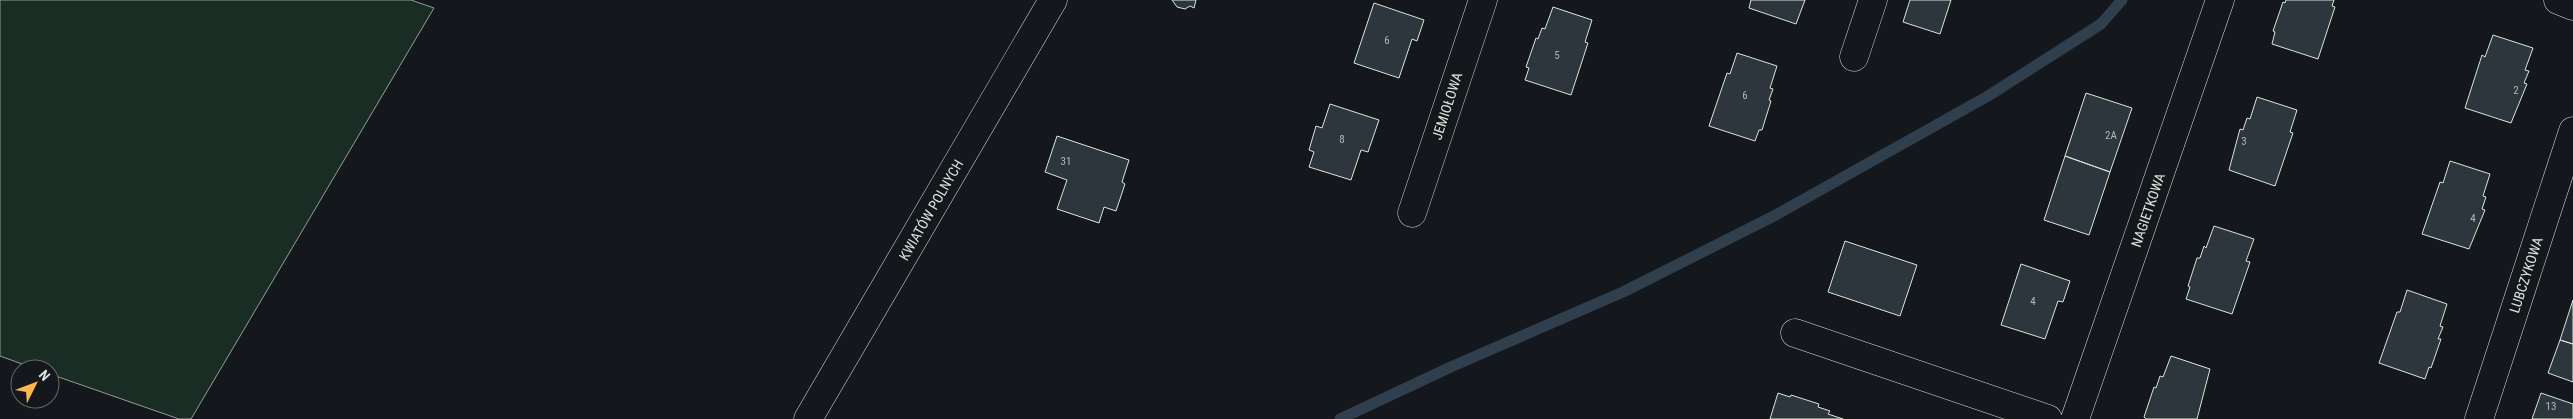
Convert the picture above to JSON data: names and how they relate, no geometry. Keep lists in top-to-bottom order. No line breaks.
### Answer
{"streets":{"street":["JEMIOŁOWA","KWIATÓW POLNYCH","NAGIETKOWA","LUBCZYKOWA"]},"house_numbers":["6","5","2","6","2A","8","3","31","4","4","13"],"north":"top right"}
